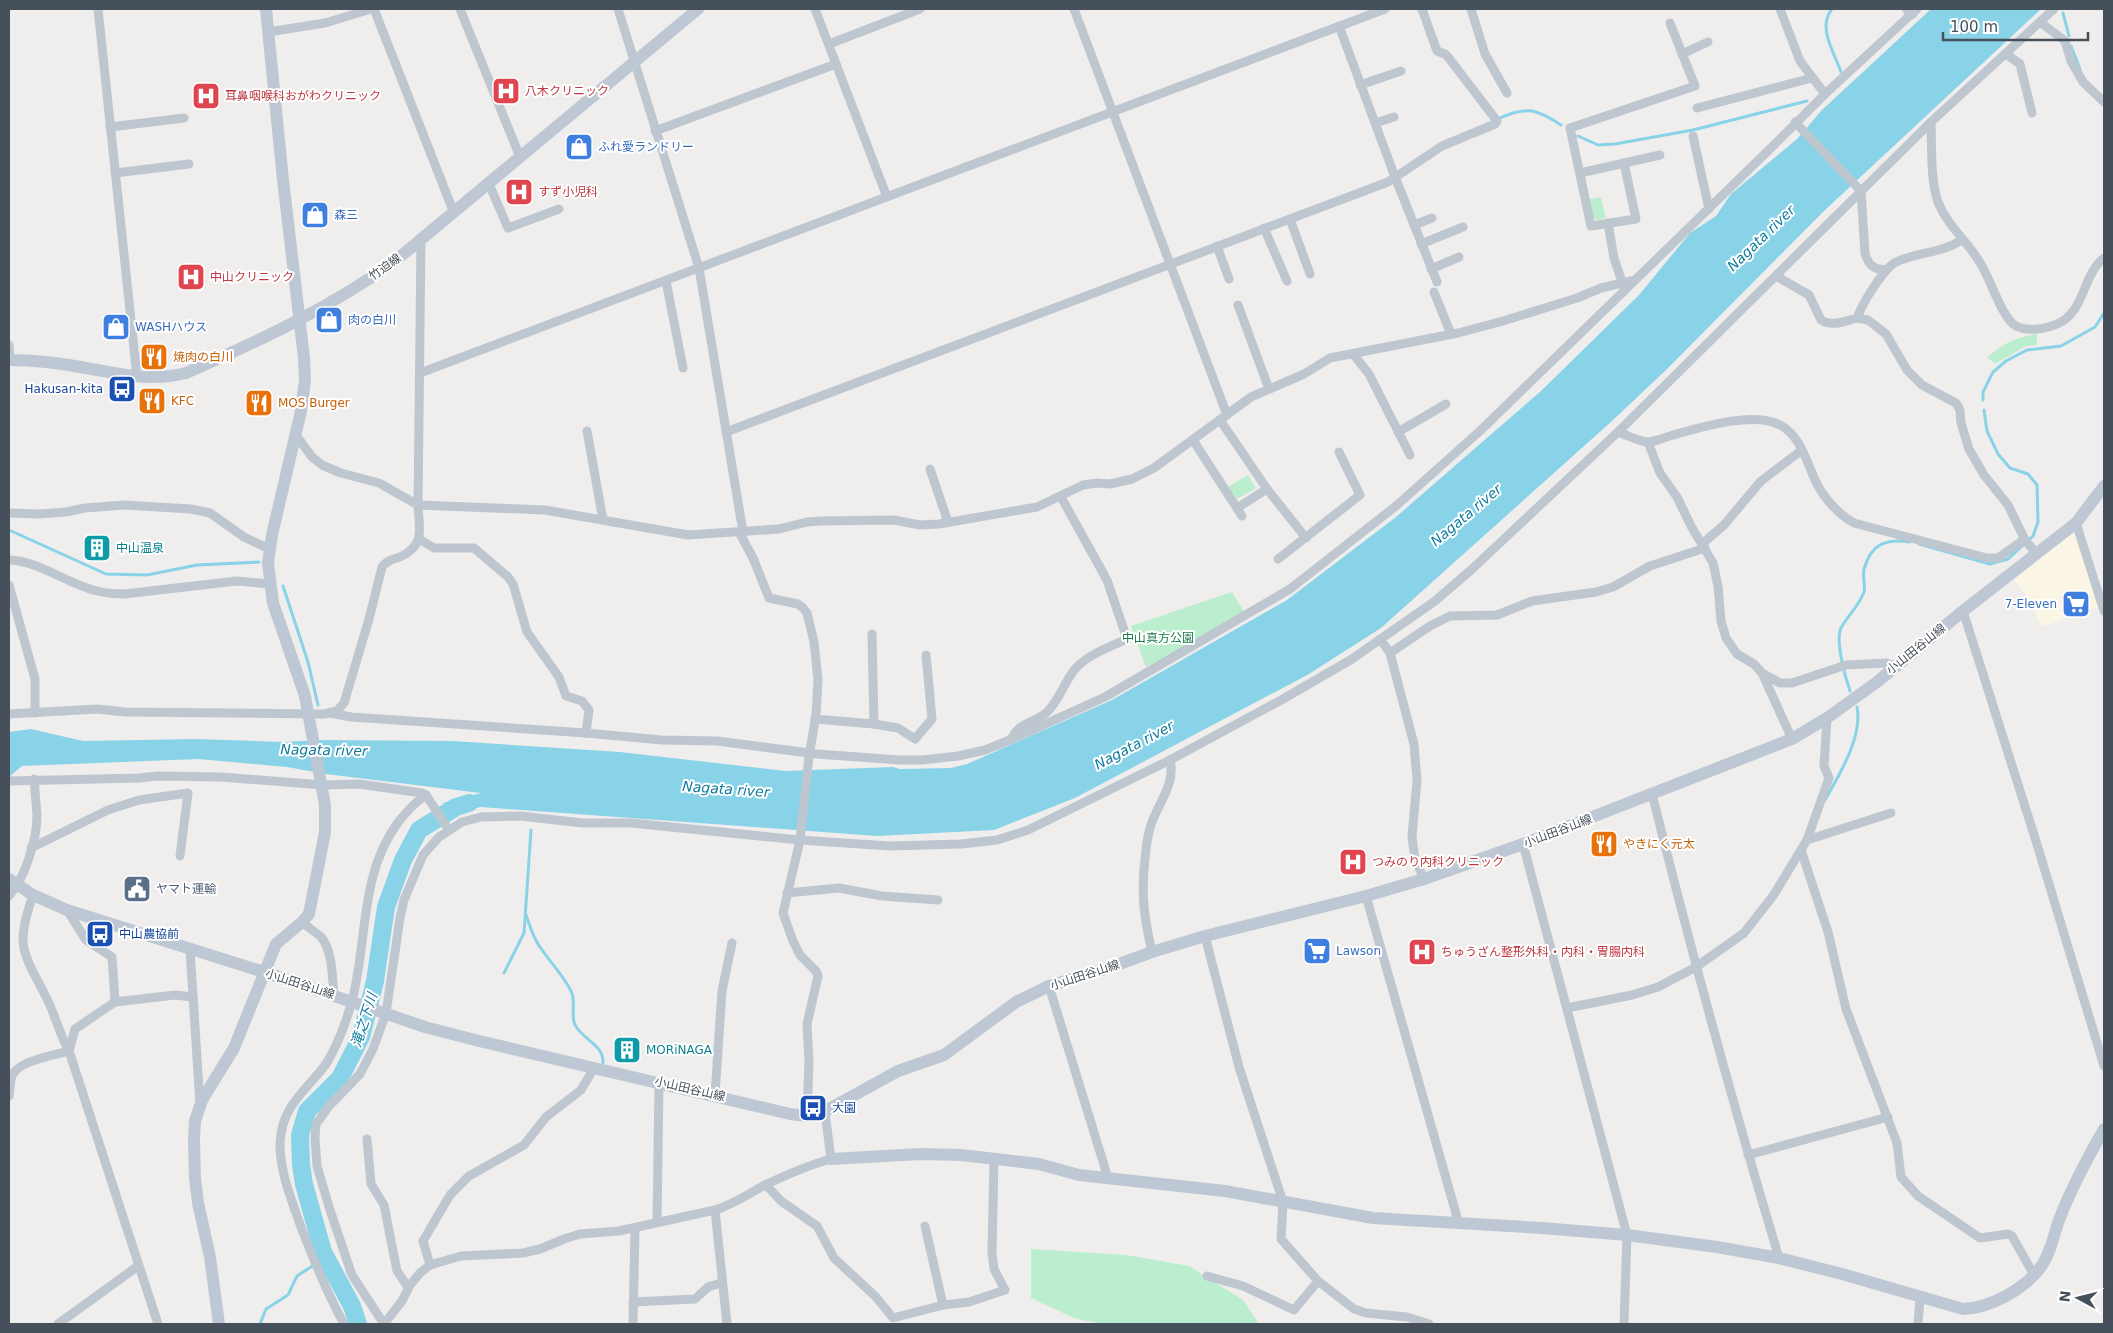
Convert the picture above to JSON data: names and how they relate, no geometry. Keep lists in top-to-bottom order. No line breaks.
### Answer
{"streets":{"street":["竹迫線","小山田谷山線"]},"water":["Nagata river","滝之下川"],"parks":["中山真方公園"],"places":{"hospital":["八木クリニック","耳鼻咽喉科おがわクリニック","すず小児科","中山クリニック","つみのり内科クリニック","ちゅうざん整形外科・内科・胃腸内科"],"shop":["ふれ愛ランドリー","森三","肉の白川","WASHハウス"],"restaurant":["焼肉の白川","KFC","MOS Burger","やきにく元太"],"bus stop":["Hakusan-kita","中山農協前","大園"],"building":["中山温泉","MORiNAGA"],"supermarket":["7-Eleven","Lawson"],"public building":["ヤマト運輸"]},"scale_bar":"100 m","north":"left"}
